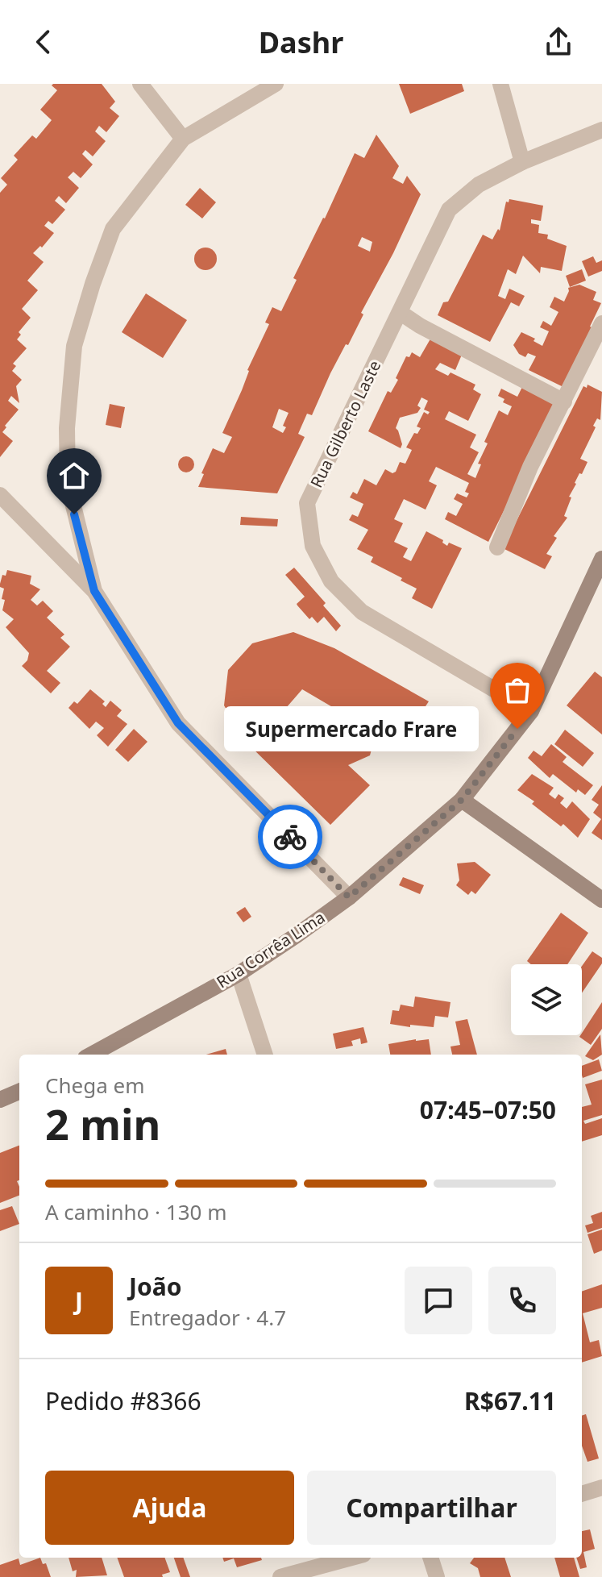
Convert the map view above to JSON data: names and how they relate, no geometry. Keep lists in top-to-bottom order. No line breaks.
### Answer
{"streets":{"street":["Rua Gilberto Laste","Rua Corrêa Lima"]},"crossings":[["Rua Gilberto Laste","Rua Corrêa Lima"]],"places":["Supermercado Frare"],"page":{"header":"Dashr","bubble":"Supermercado Frare","heading":["2 min","Chega em","07:45–07:50"],"panel":["João","Entregador · 4.7","Pedido #8366","R$67.11"],"bar":"A caminho · 130 m","round":"J","buttons":["Ajuda","Compartilhar"]}}
